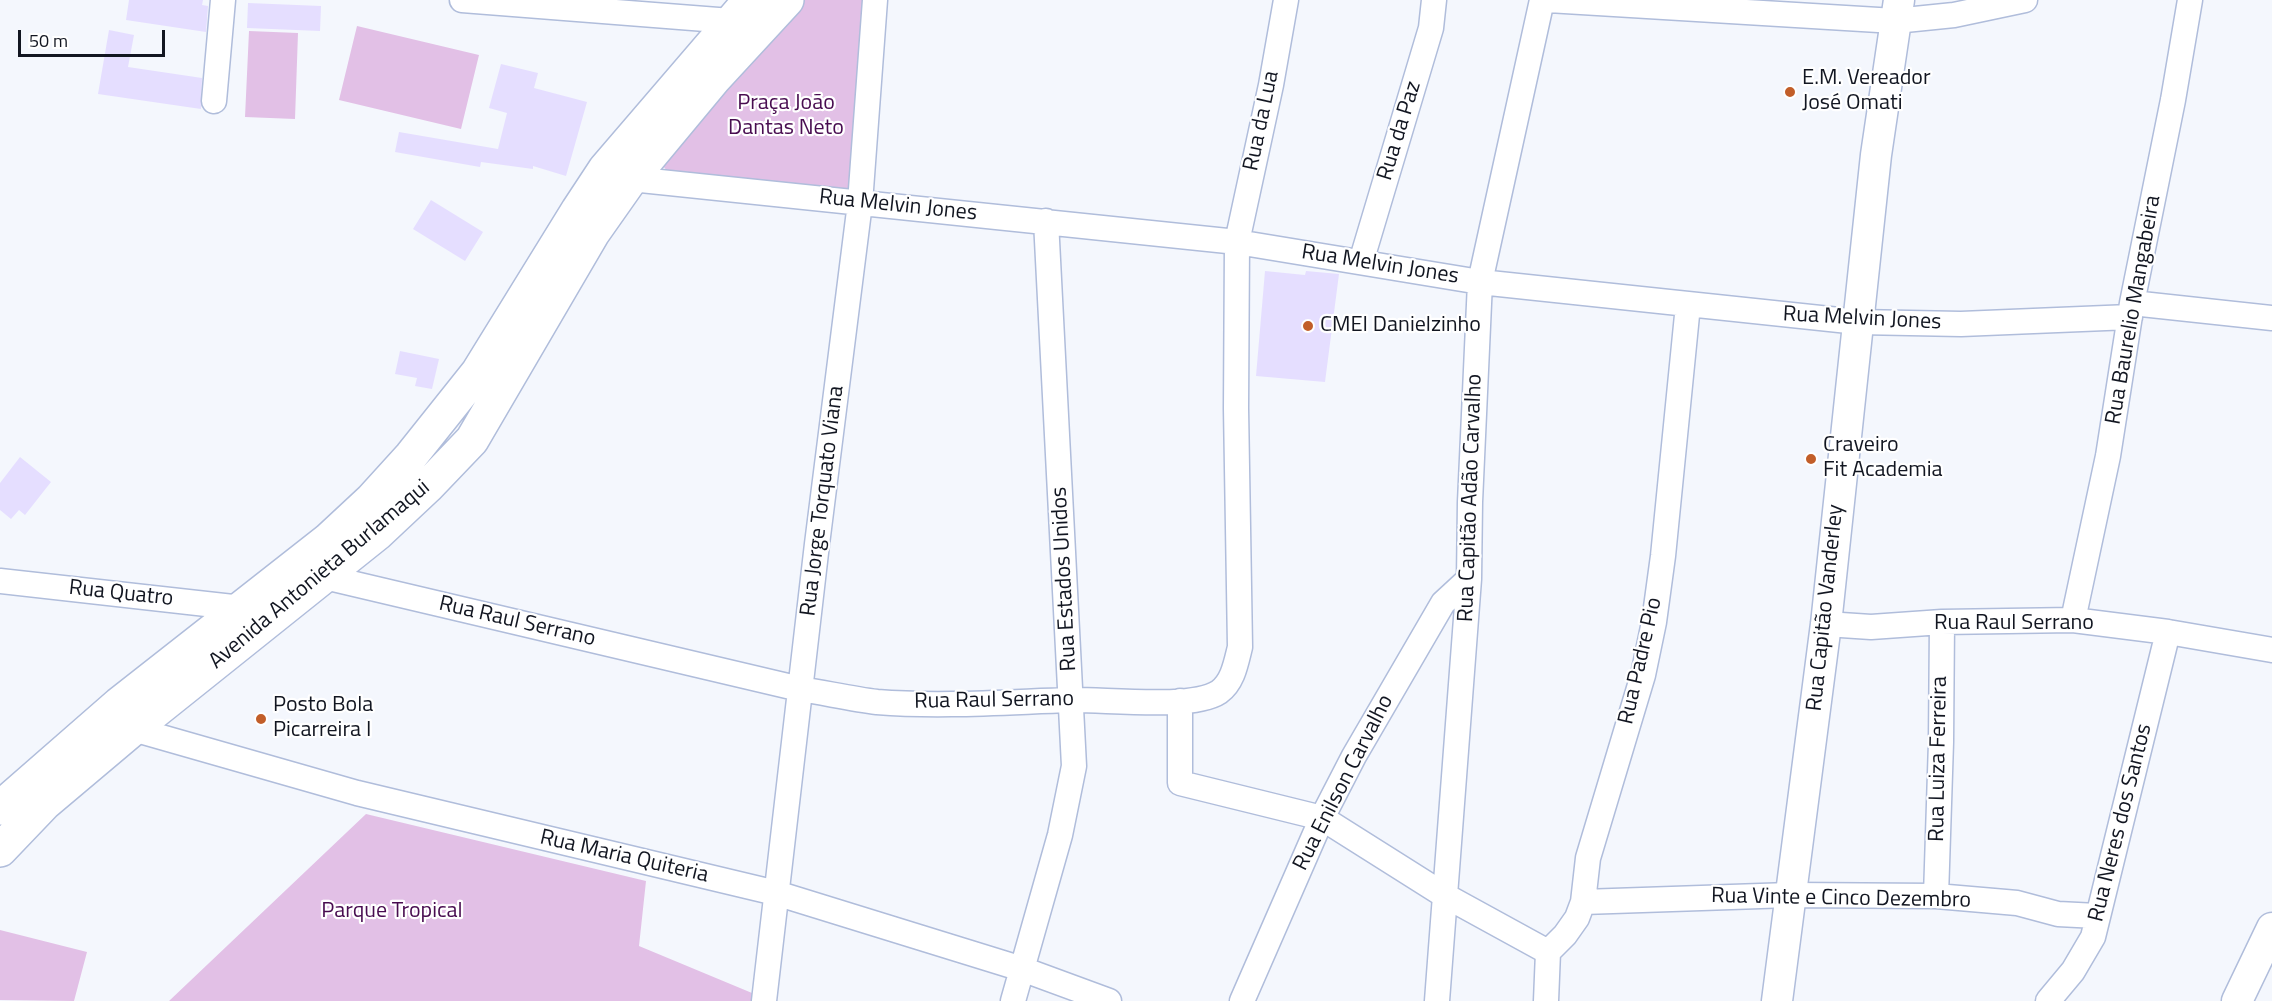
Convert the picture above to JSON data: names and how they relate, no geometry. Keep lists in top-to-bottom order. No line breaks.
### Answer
{"streets":{"main road":["Avenida Antonieta Burlamaqui"],"street":["Rua da Lua","Rua da Paz","Rua Melvin Jones","Rua Baurelio Mangabeira","Rua Capitão Adão Carvalho","Rua Jorge Torquato Viana","Rua Estados Unidos","Rua Quatro","Rua Capitão Vanderley","Rua Raul Serrano","Rua Padre Pio","Rua Luiza Ferreira","Rua Enilson Carvalho","Rua Neres dos Santos","Rua Maria Quiteria","Rua Vinte e Cinco Dezembro"]},"crossings":[["Rua da Lua","Rua Melvin Jones"],["Rua da Lua","Rua Raul Serrano"],["Rua da Paz","Rua Melvin Jones"],["Rua Melvin Jones","Rua Baurelio Mangabeira"],["Rua Melvin Jones","Rua Capitão Adão Carvalho"],["Rua Melvin Jones","Rua Jorge Torquato Viana"],["Rua Melvin Jones","Avenida Antonieta Burlamaqui"],["Rua Melvin Jones","Rua Estados Unidos"],["Rua Melvin Jones","Rua Capitão Vanderley"],["Rua Melvin Jones","Rua Raul Serrano"],["Rua Melvin Jones","Rua Padre Pio"],["Rua Baurelio Mangabeira","Rua Raul Serrano"],["Rua Capitão Adão Carvalho","Rua Enilson Carvalho"],["Rua Jorge Torquato Viana","Rua Raul Serrano"],["Rua Jorge Torquato Viana","Rua Maria Quiteria"],["Avenida Antonieta Burlamaqui","Rua Quatro"],["Avenida Antonieta Burlamaqui","Rua Raul Serrano"],["Avenida Antonieta Burlamaqui","Rua Maria Quiteria"],["Rua Estados Unidos","Rua Raul Serrano"],["Rua Estados Unidos","Rua Maria Quiteria"],["Rua Capitão Vanderley","Rua Raul Serrano"],["Rua Capitão Vanderley","Rua Vinte e Cinco Dezembro"],["Rua Raul Serrano","Rua Luiza Ferreira"],["Rua Raul Serrano","Rua Neres dos Santos"],["Rua Padre Pio","Rua Vinte e Cinco Dezembro"],["Rua Luiza Ferreira","Rua Vinte e Cinco Dezembro"],["Rua Neres dos Santos","Rua Vinte e Cinco Dezembro"]],"parks":["Praça João Dantas Neto","Parque Tropical"],"places":["E.M. Vereador José Omati","CMEI Danielzinho","Craveiro Fit Academia","Posto Bola Picarreira I"],"scale_bar":"50 m"}
